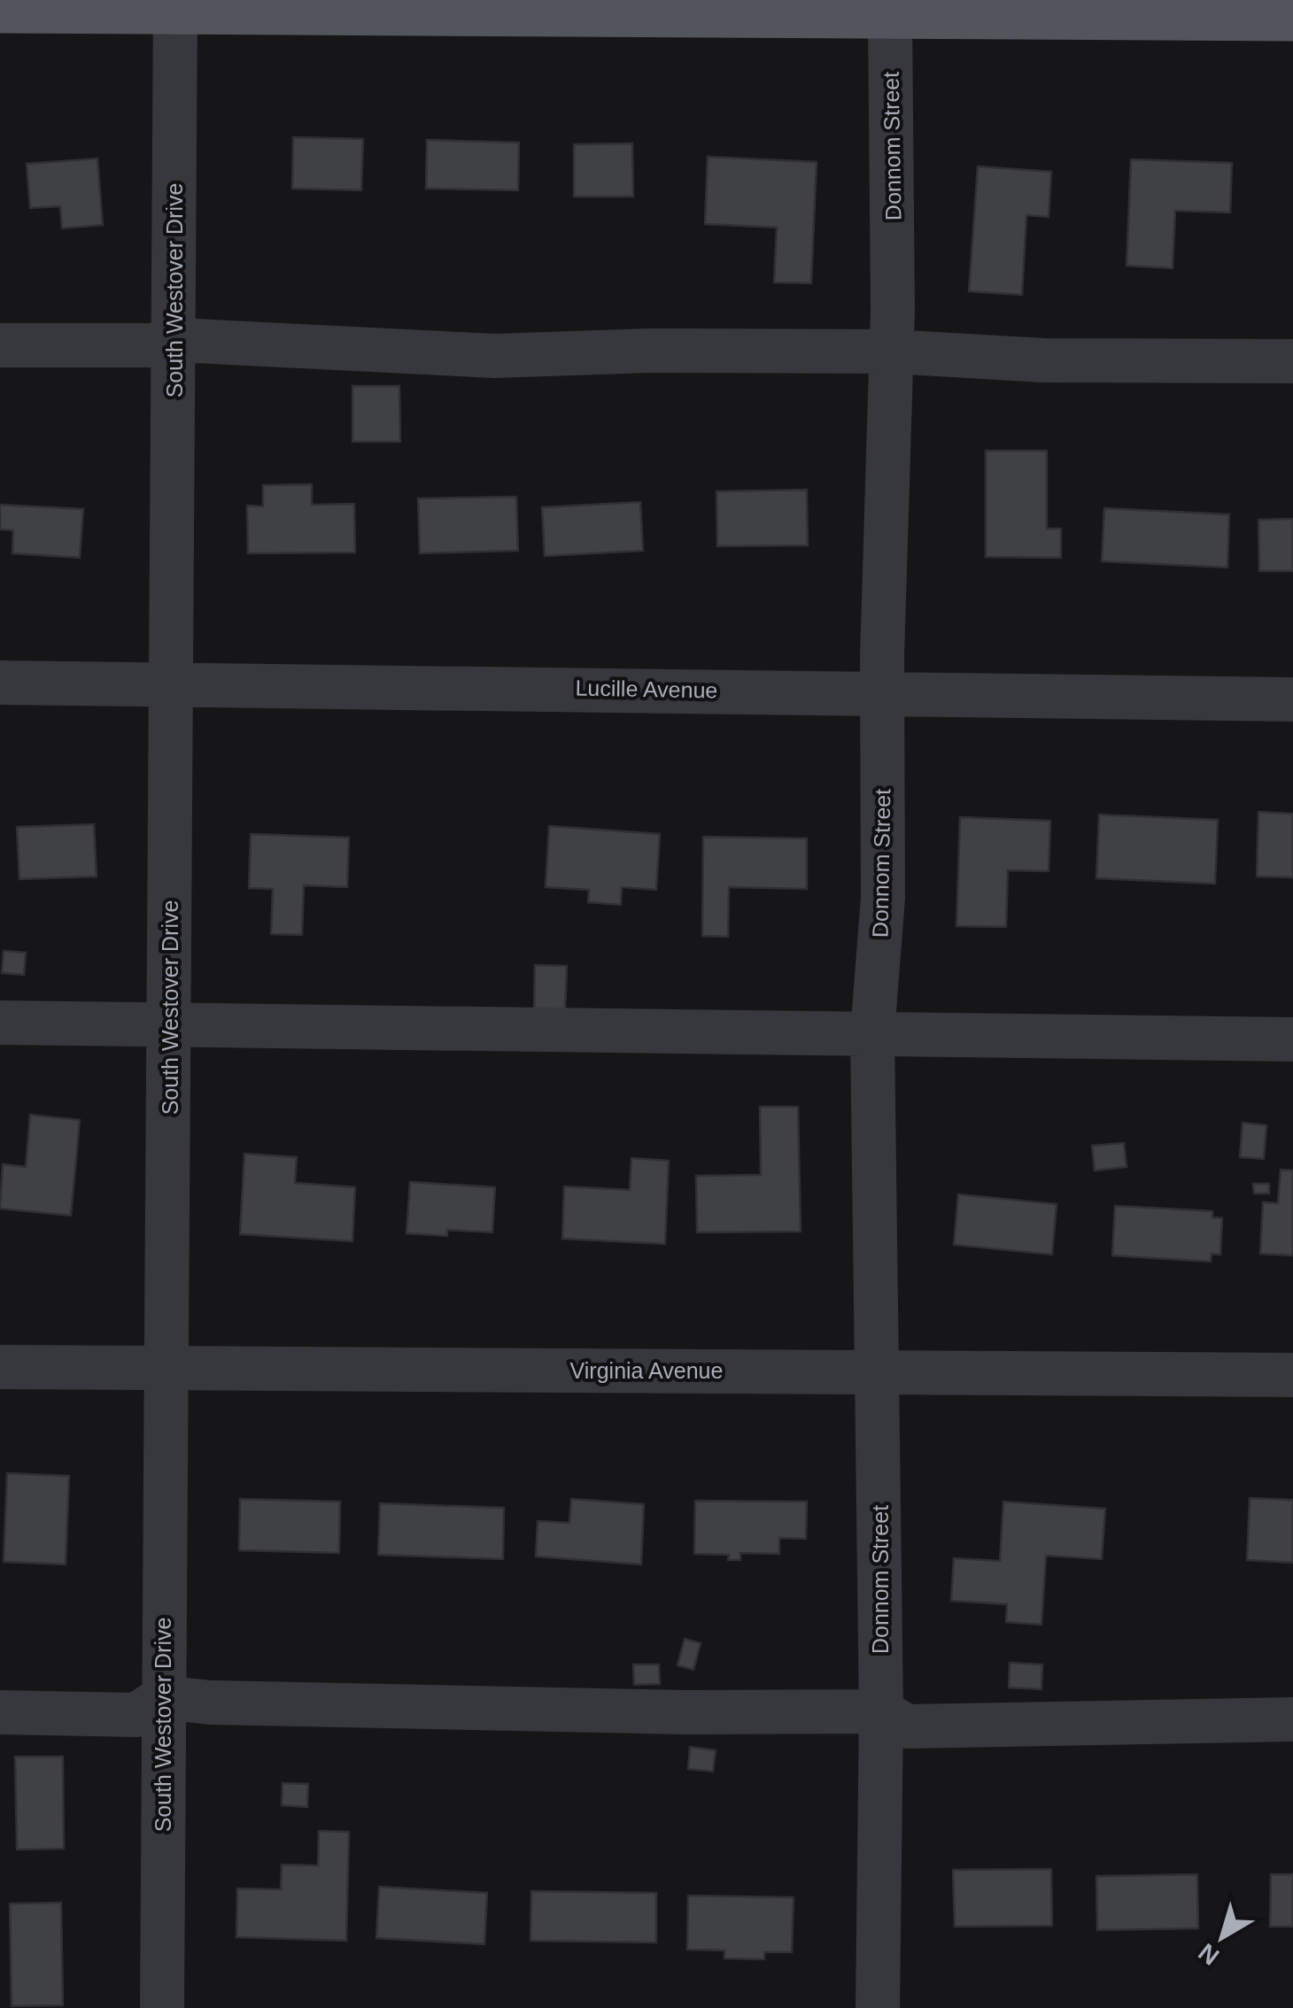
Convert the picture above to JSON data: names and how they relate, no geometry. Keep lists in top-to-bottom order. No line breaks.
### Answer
{"streets":{"street":["Donnom Street","South Westover Drive","Lucille Avenue","Virginia Avenue"]},"crossings":[["Donnom Street","Lucille Avenue"],["Donnom Street","Virginia Avenue"],["South Westover Drive","Lucille Avenue"],["South Westover Drive","Virginia Avenue"]],"north":"bottom left"}
